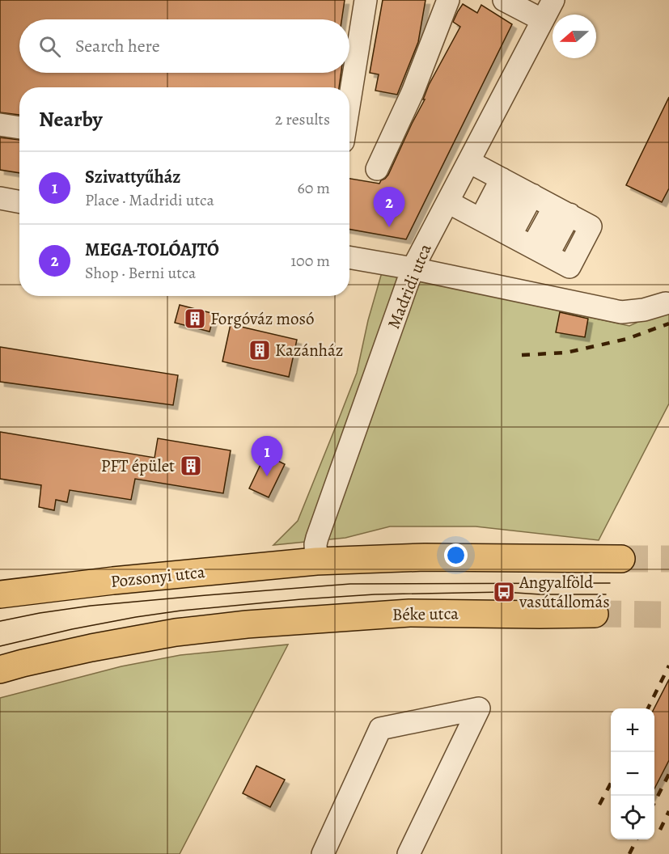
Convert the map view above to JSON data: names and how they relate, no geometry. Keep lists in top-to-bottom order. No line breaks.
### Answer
{"streets":{"main road":["Pozsonyi utca","Béke utca"],"street":["Madridi utca"]},"crossings":[["Madridi utca","Pozsonyi utca"]],"places":{"building":["Forgóváz mosó","Kazánház","PFT épület"],"bus stop":["Angyalföld vasútállomás"]},"north":"left","page":{"search":"Search here","heading":["Nearby","2 results"],"list":[{"mark":"1","name":"Szivattyűház","note":"Place · Madridi utca","value":"60 m"},{"mark":"2","name":"MEGA-TOLÓAJTÓ","note":"Shop · Berni utca","value":"100 m"}],"pins":["2","1"],"map_buttons":["+","−"]}}
